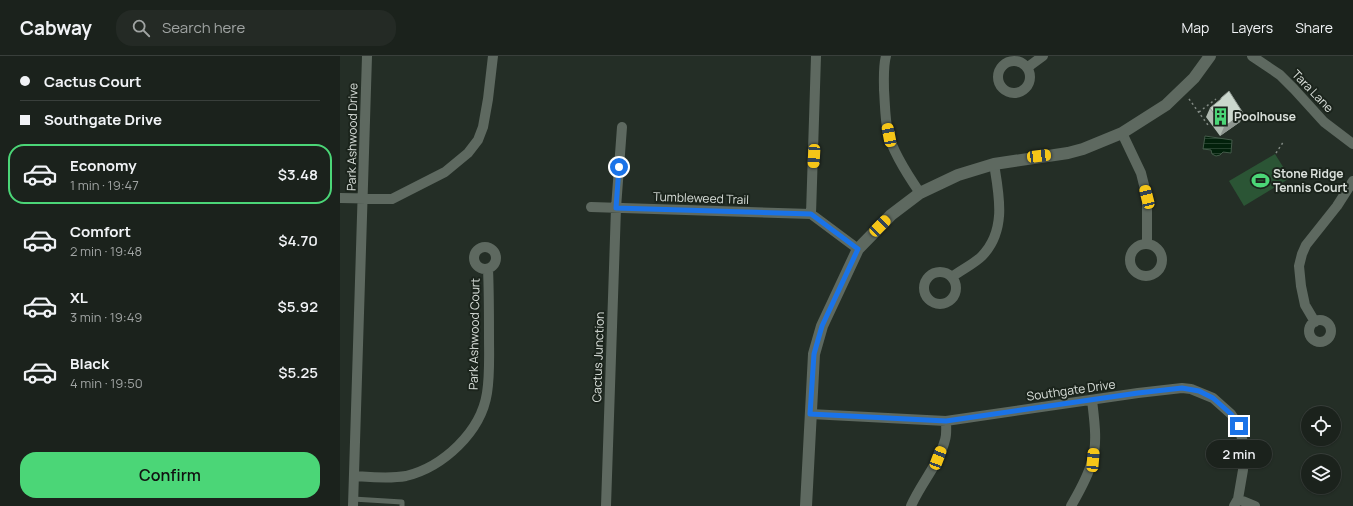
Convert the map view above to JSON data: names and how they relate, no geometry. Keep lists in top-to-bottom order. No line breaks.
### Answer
{"streets":{"street":["Tara Lane","Park Ashwood Drive","Tumbleweed Trail","Park Ashwood Court","Cactus Junction","Southgate Drive"]},"crossings":[["Park Ashwood Drive","Park Ashwood Court"],["Tumbleweed Trail","Cactus Junction"]],"places":{"building":["Poolhouse"],"sports":["Stone Ridge Tennis Court"]},"page":{"header":"Cabway","search":"Search here","nav":["Map","Layers","Share"],"banner":["Cactus Court","Southgate Drive"],"list":[{"name":"Economy","note":"1 min · 19:47","value":"$3.48"},{"name":"Comfort","note":"2 min · 19:48","value":"$4.70"},{"name":"XL","note":"3 min · 19:49","value":"$5.92"},{"name":"Black","note":"4 min · 19:50","value":"$5.25"}],"bubble":"2 min","buttons":"Confirm"}}
